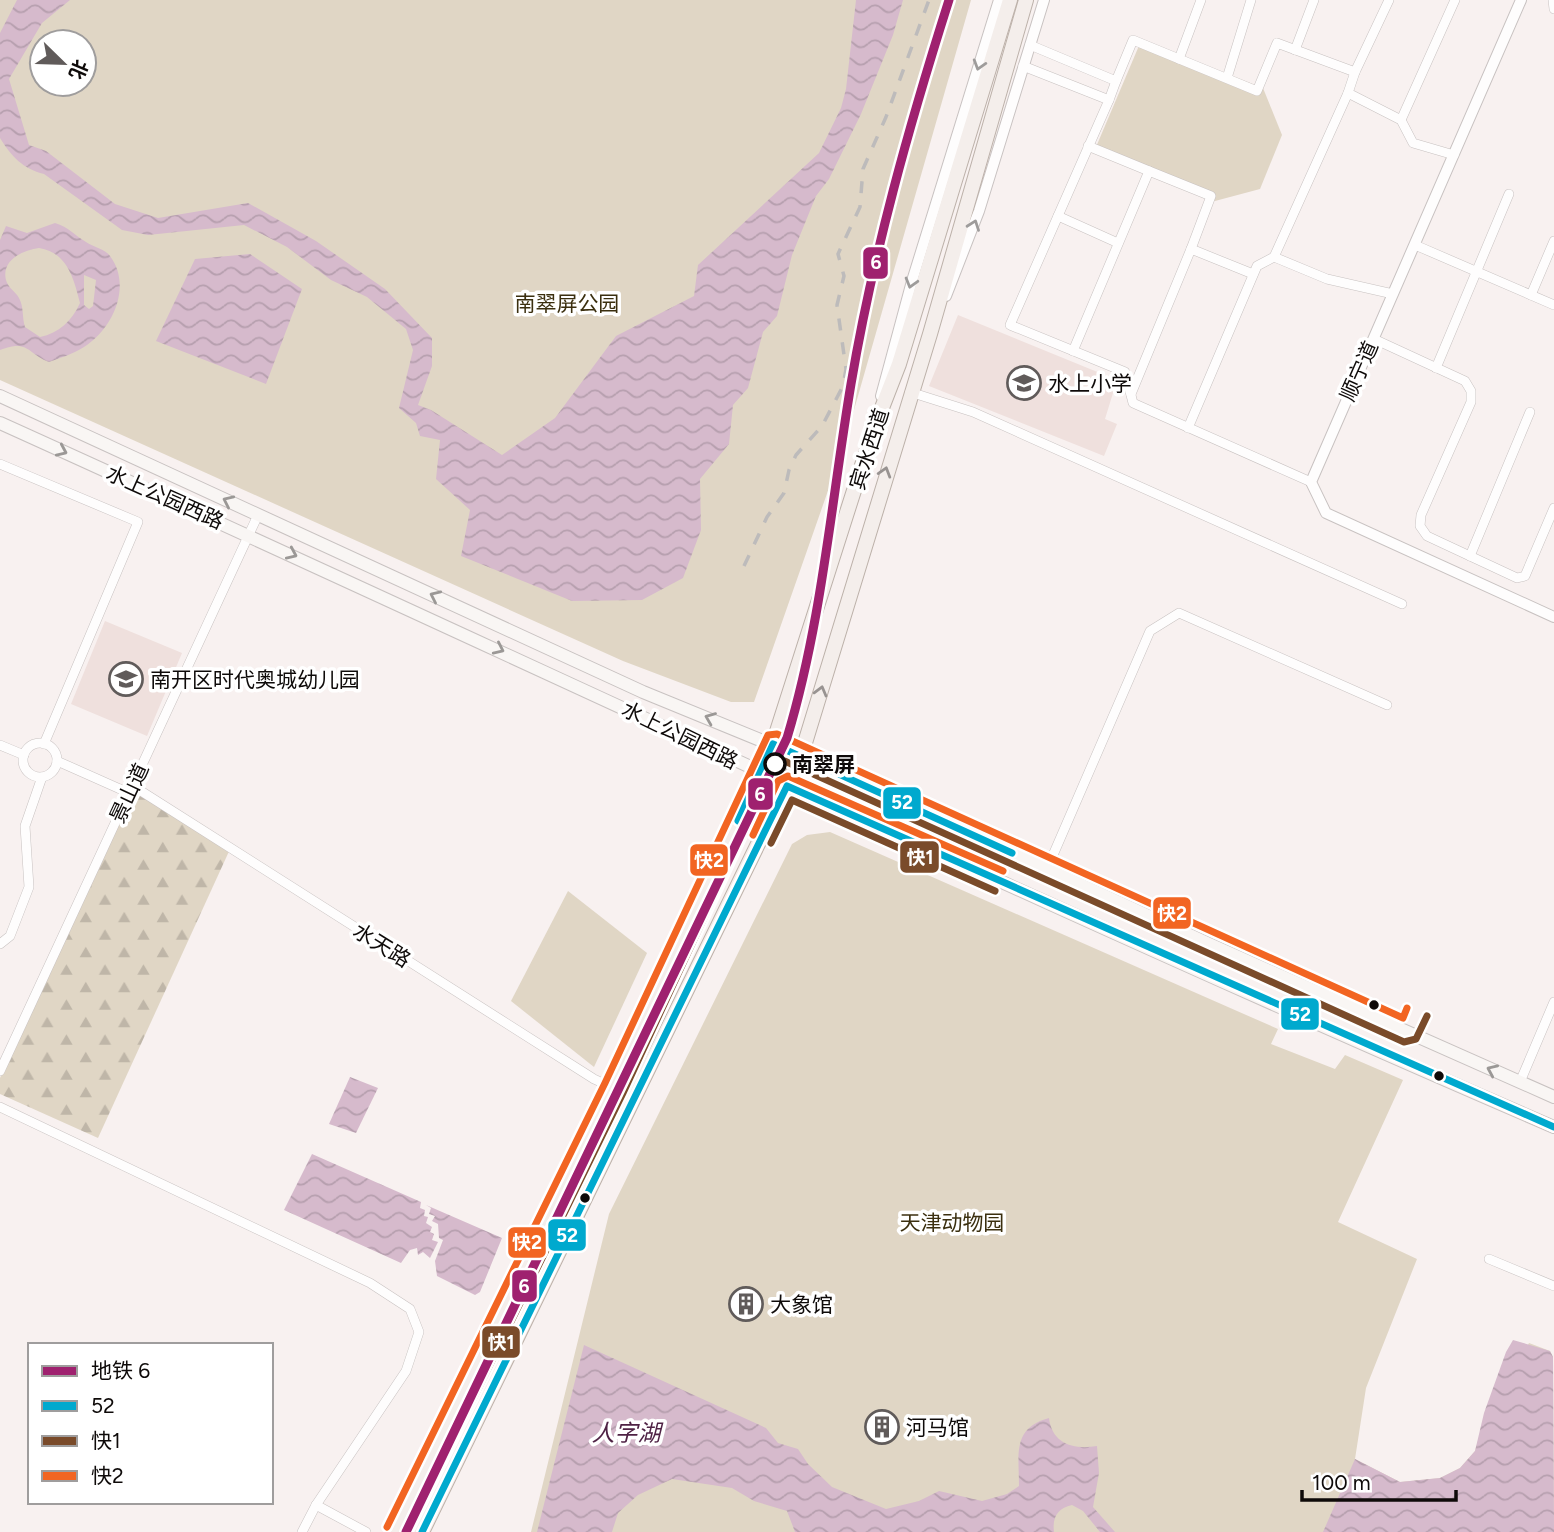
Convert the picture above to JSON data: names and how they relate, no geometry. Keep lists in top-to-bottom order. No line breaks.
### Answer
{"streets":{"main road":["宾水西道","水上公园西路"],"street":["顺宁道","景山道","水天路"]},"crossings":[["宾水西道","水上公园西路"],["宾水西道","水天路"],["水上公园西路","景山道"],["景山道","水天路"]],"water":["人字湖"],"parks":["南翠屏公园","天津动物园"],"places":{"school or university":["水上小学","南开区时代奥城幼儿园"],"other":["南翠屏"],"building":["大象馆","河马馆"]},"lines":["metro line 6","transit line 快2","transit line 52","transit line 快1"],"legend":["地铁 6","52","快1","快2"],"scale_bar":"100 m","north":"bottom right"}
